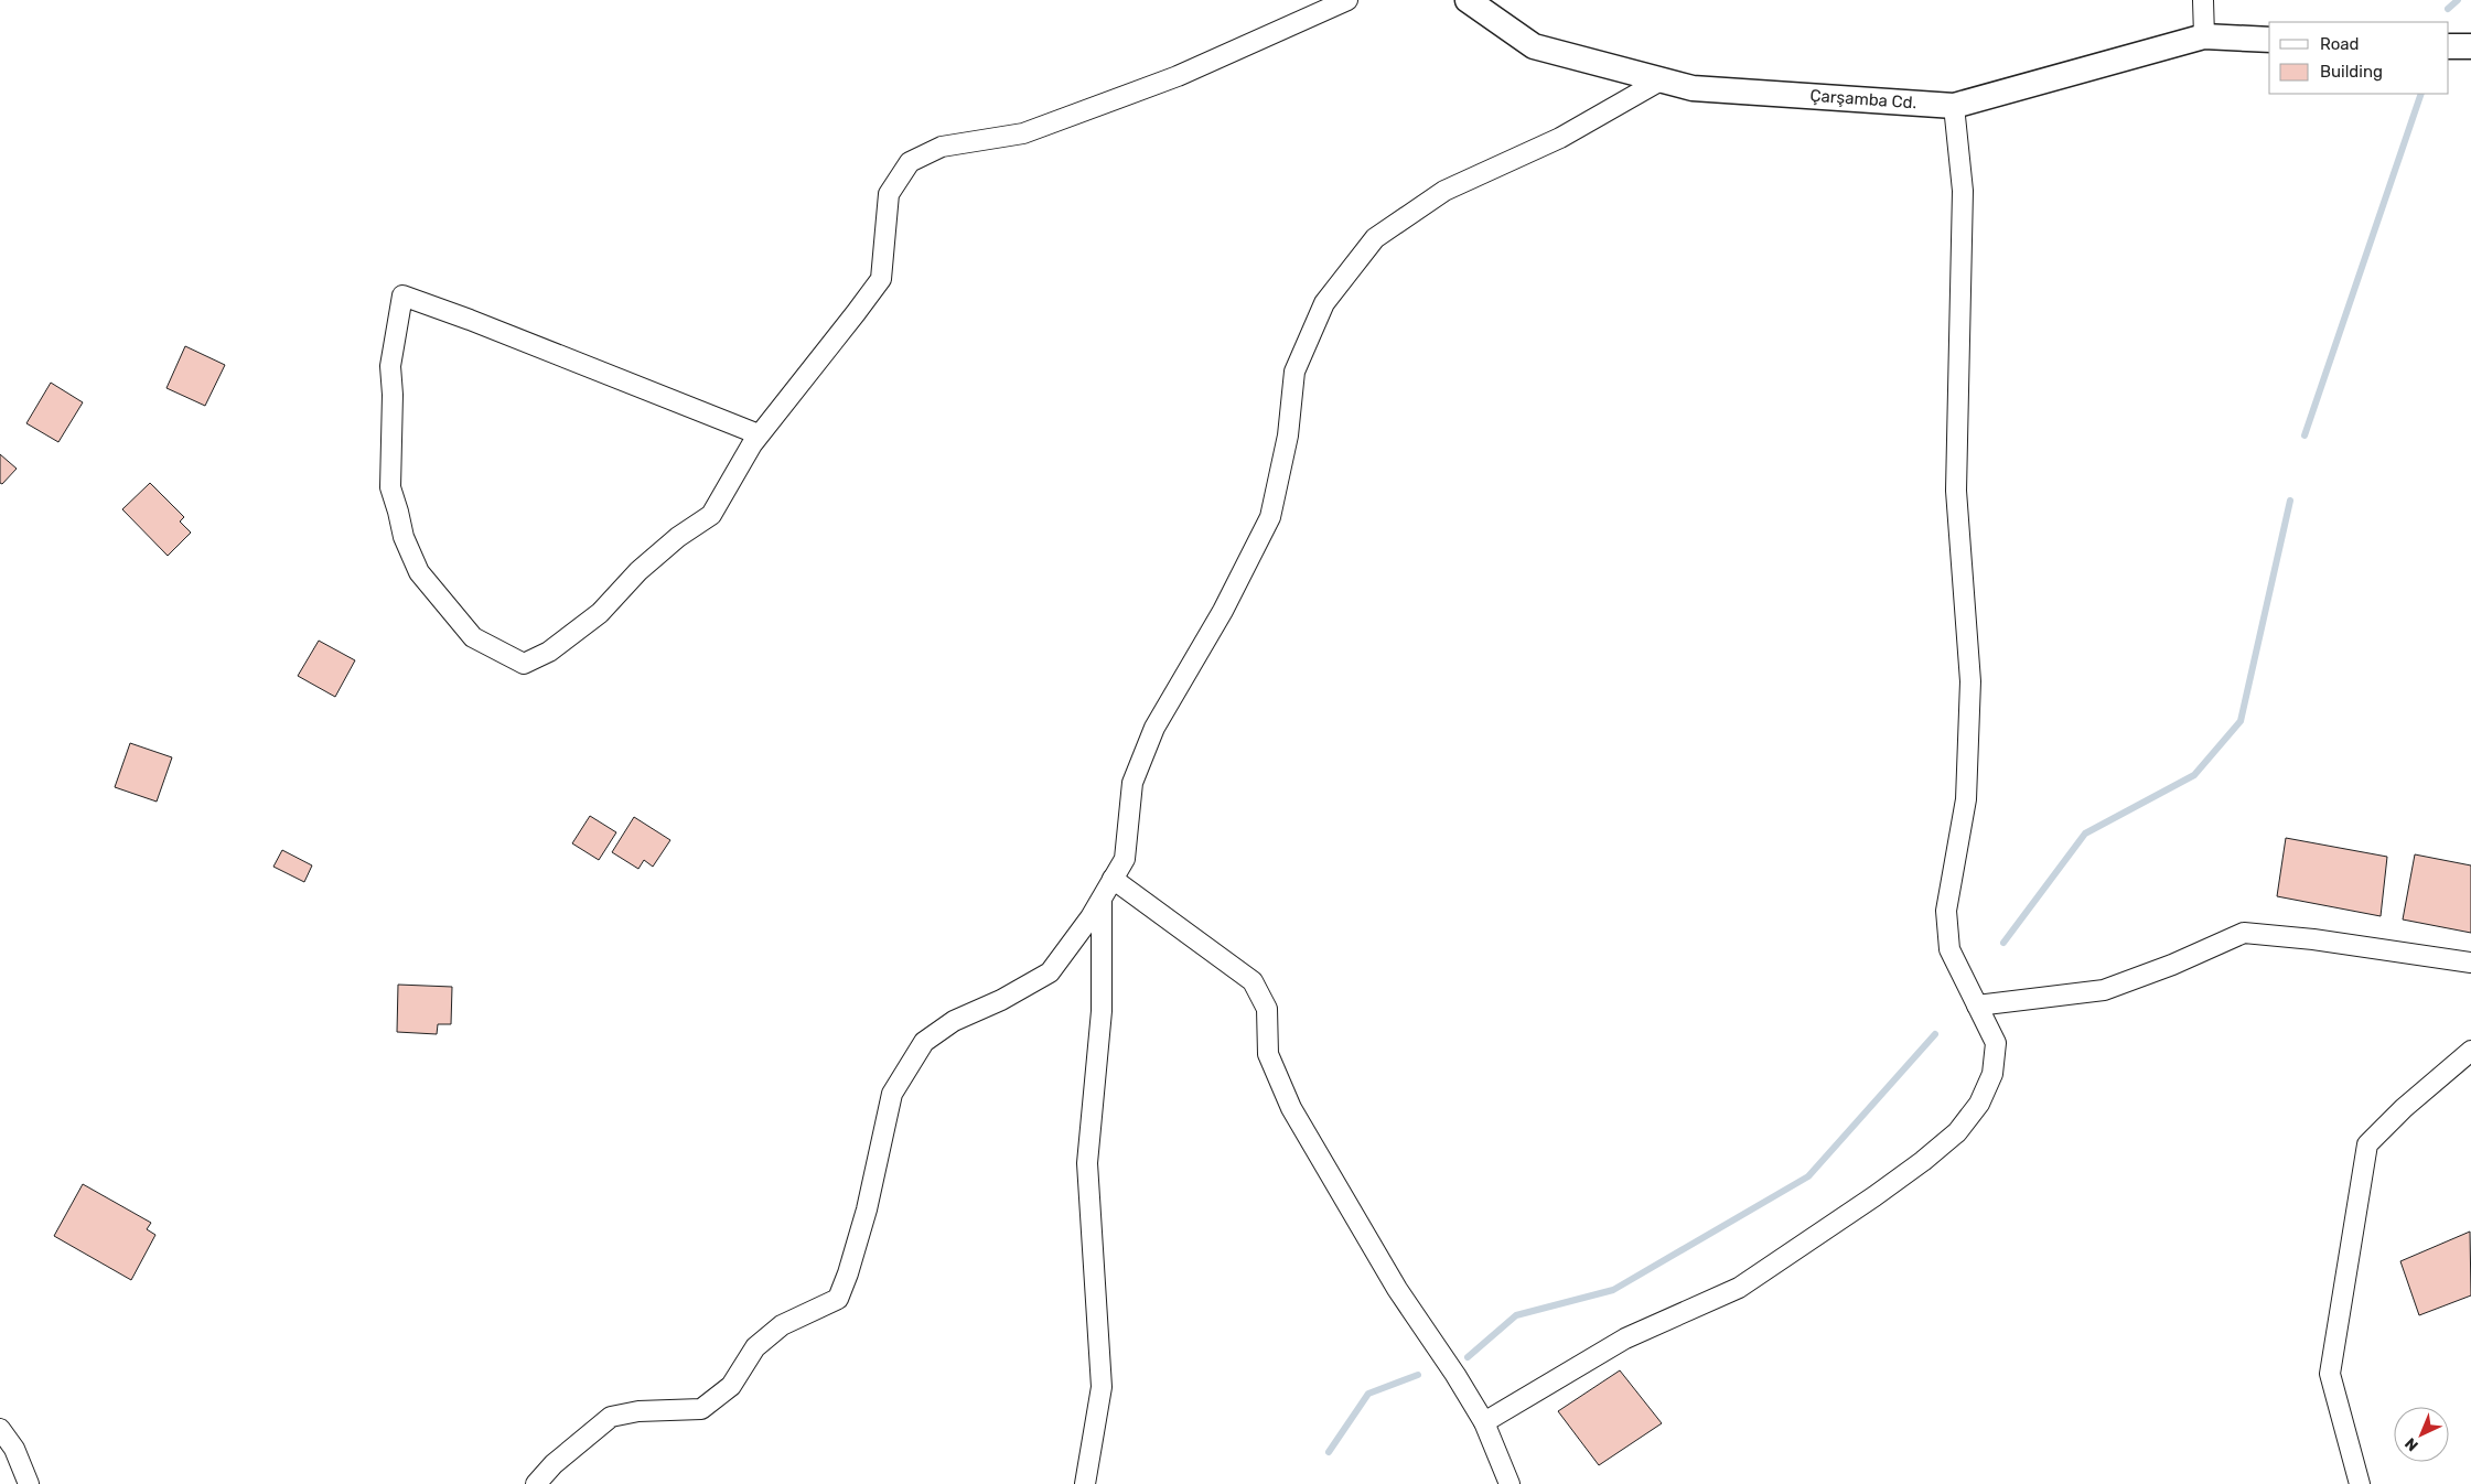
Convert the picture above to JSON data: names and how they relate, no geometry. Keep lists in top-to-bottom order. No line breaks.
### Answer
{"streets":{"street":["Çarşamba Cd."]},"legend":["Road","Building"],"north":"bottom left"}
